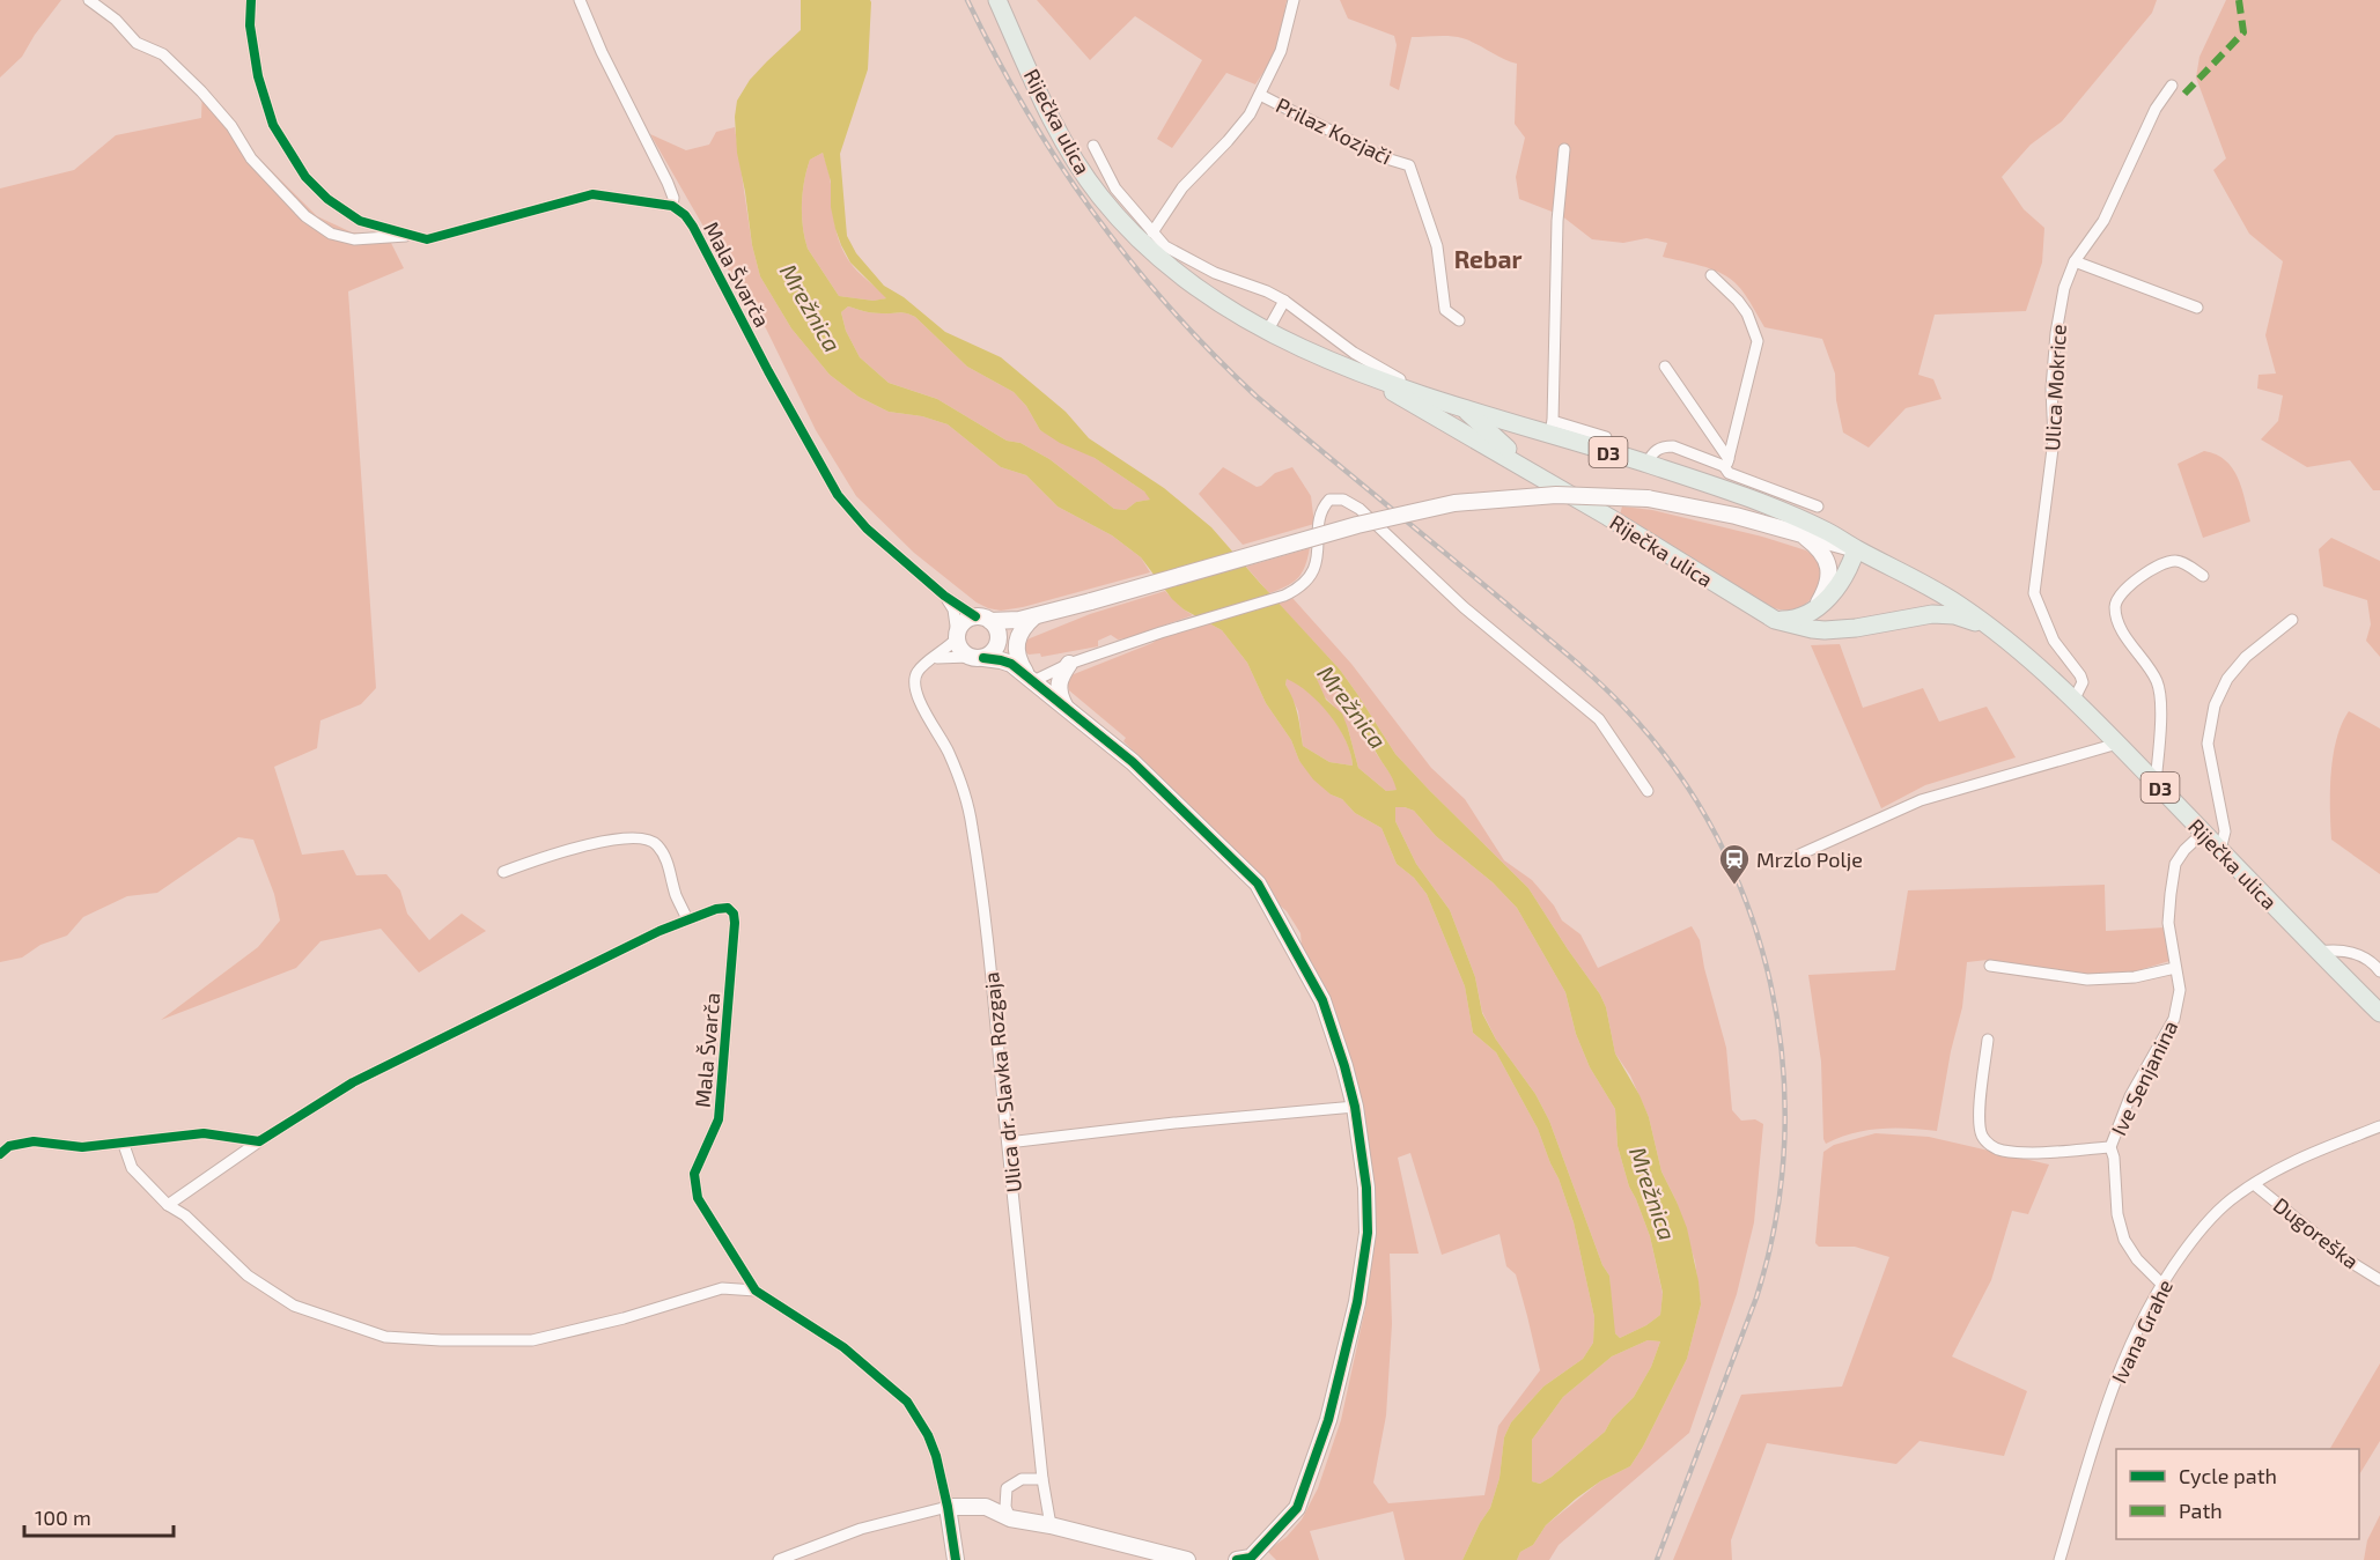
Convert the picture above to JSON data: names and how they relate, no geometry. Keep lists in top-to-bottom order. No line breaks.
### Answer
{"streets":{"main road":["Riječka ulica","D3"],"street":["Prilaz Kozjači","Mala Švarča","Ulica Mokrice","Ive Senjanina","Ulica dr. Slavka Rozgaja","Dugoreška","Ivana Grahe"]},"crossings":[["Riječka ulica","Prilaz Kozjači"],["Riječka ulica","Ulica Mokrice"],["Riječka ulica","Ive Senjanina"],["Mala Švarča","Ulica dr. Slavka Rozgaja"],["Ive Senjanina","Ivana Grahe"],["Dugoreška","Ivana Grahe"]],"districts":["Rebar"],"water":["Mrežnica"],"places":{"station":["Mrzlo Polje"]},"legend":["Cycle path","Path"],"scale_bar":"100 m"}
